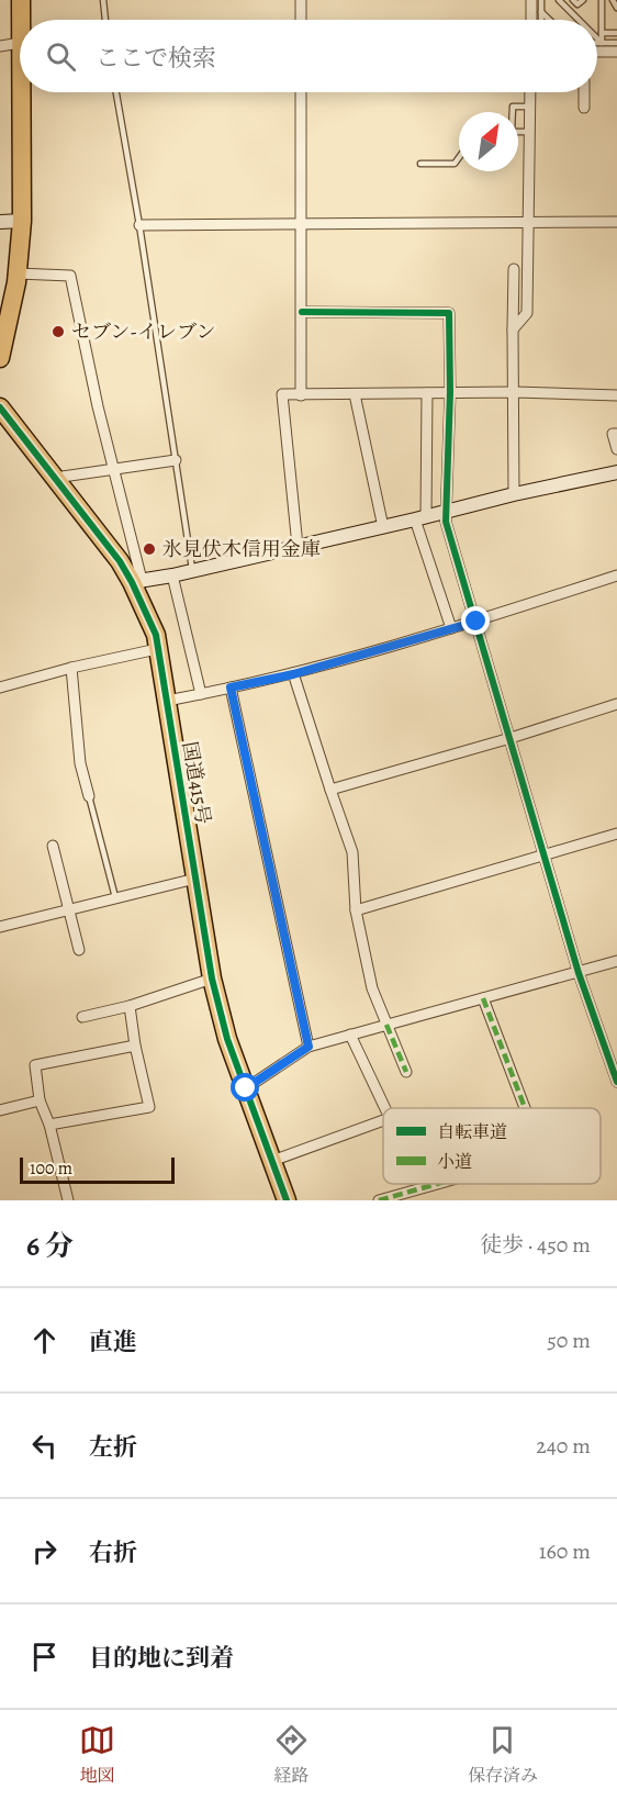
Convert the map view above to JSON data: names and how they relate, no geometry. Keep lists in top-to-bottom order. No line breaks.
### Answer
{"streets":{"highway":["国道415号"]},"places":["セブン-イレブン","氷見伏木信用金庫"],"legend":["自転車道","小道"],"scale_bar":"100 m","north":"top right","page":{"search":"ここで検索","scale":"100 m","heading":["6 分","徒歩 · 450 m"],"list":[["直進","50 m"],["左折","240 m"],["右折","160 m"],"目的地に到着"],"nav":["地図","経路","保存済み"]}}
